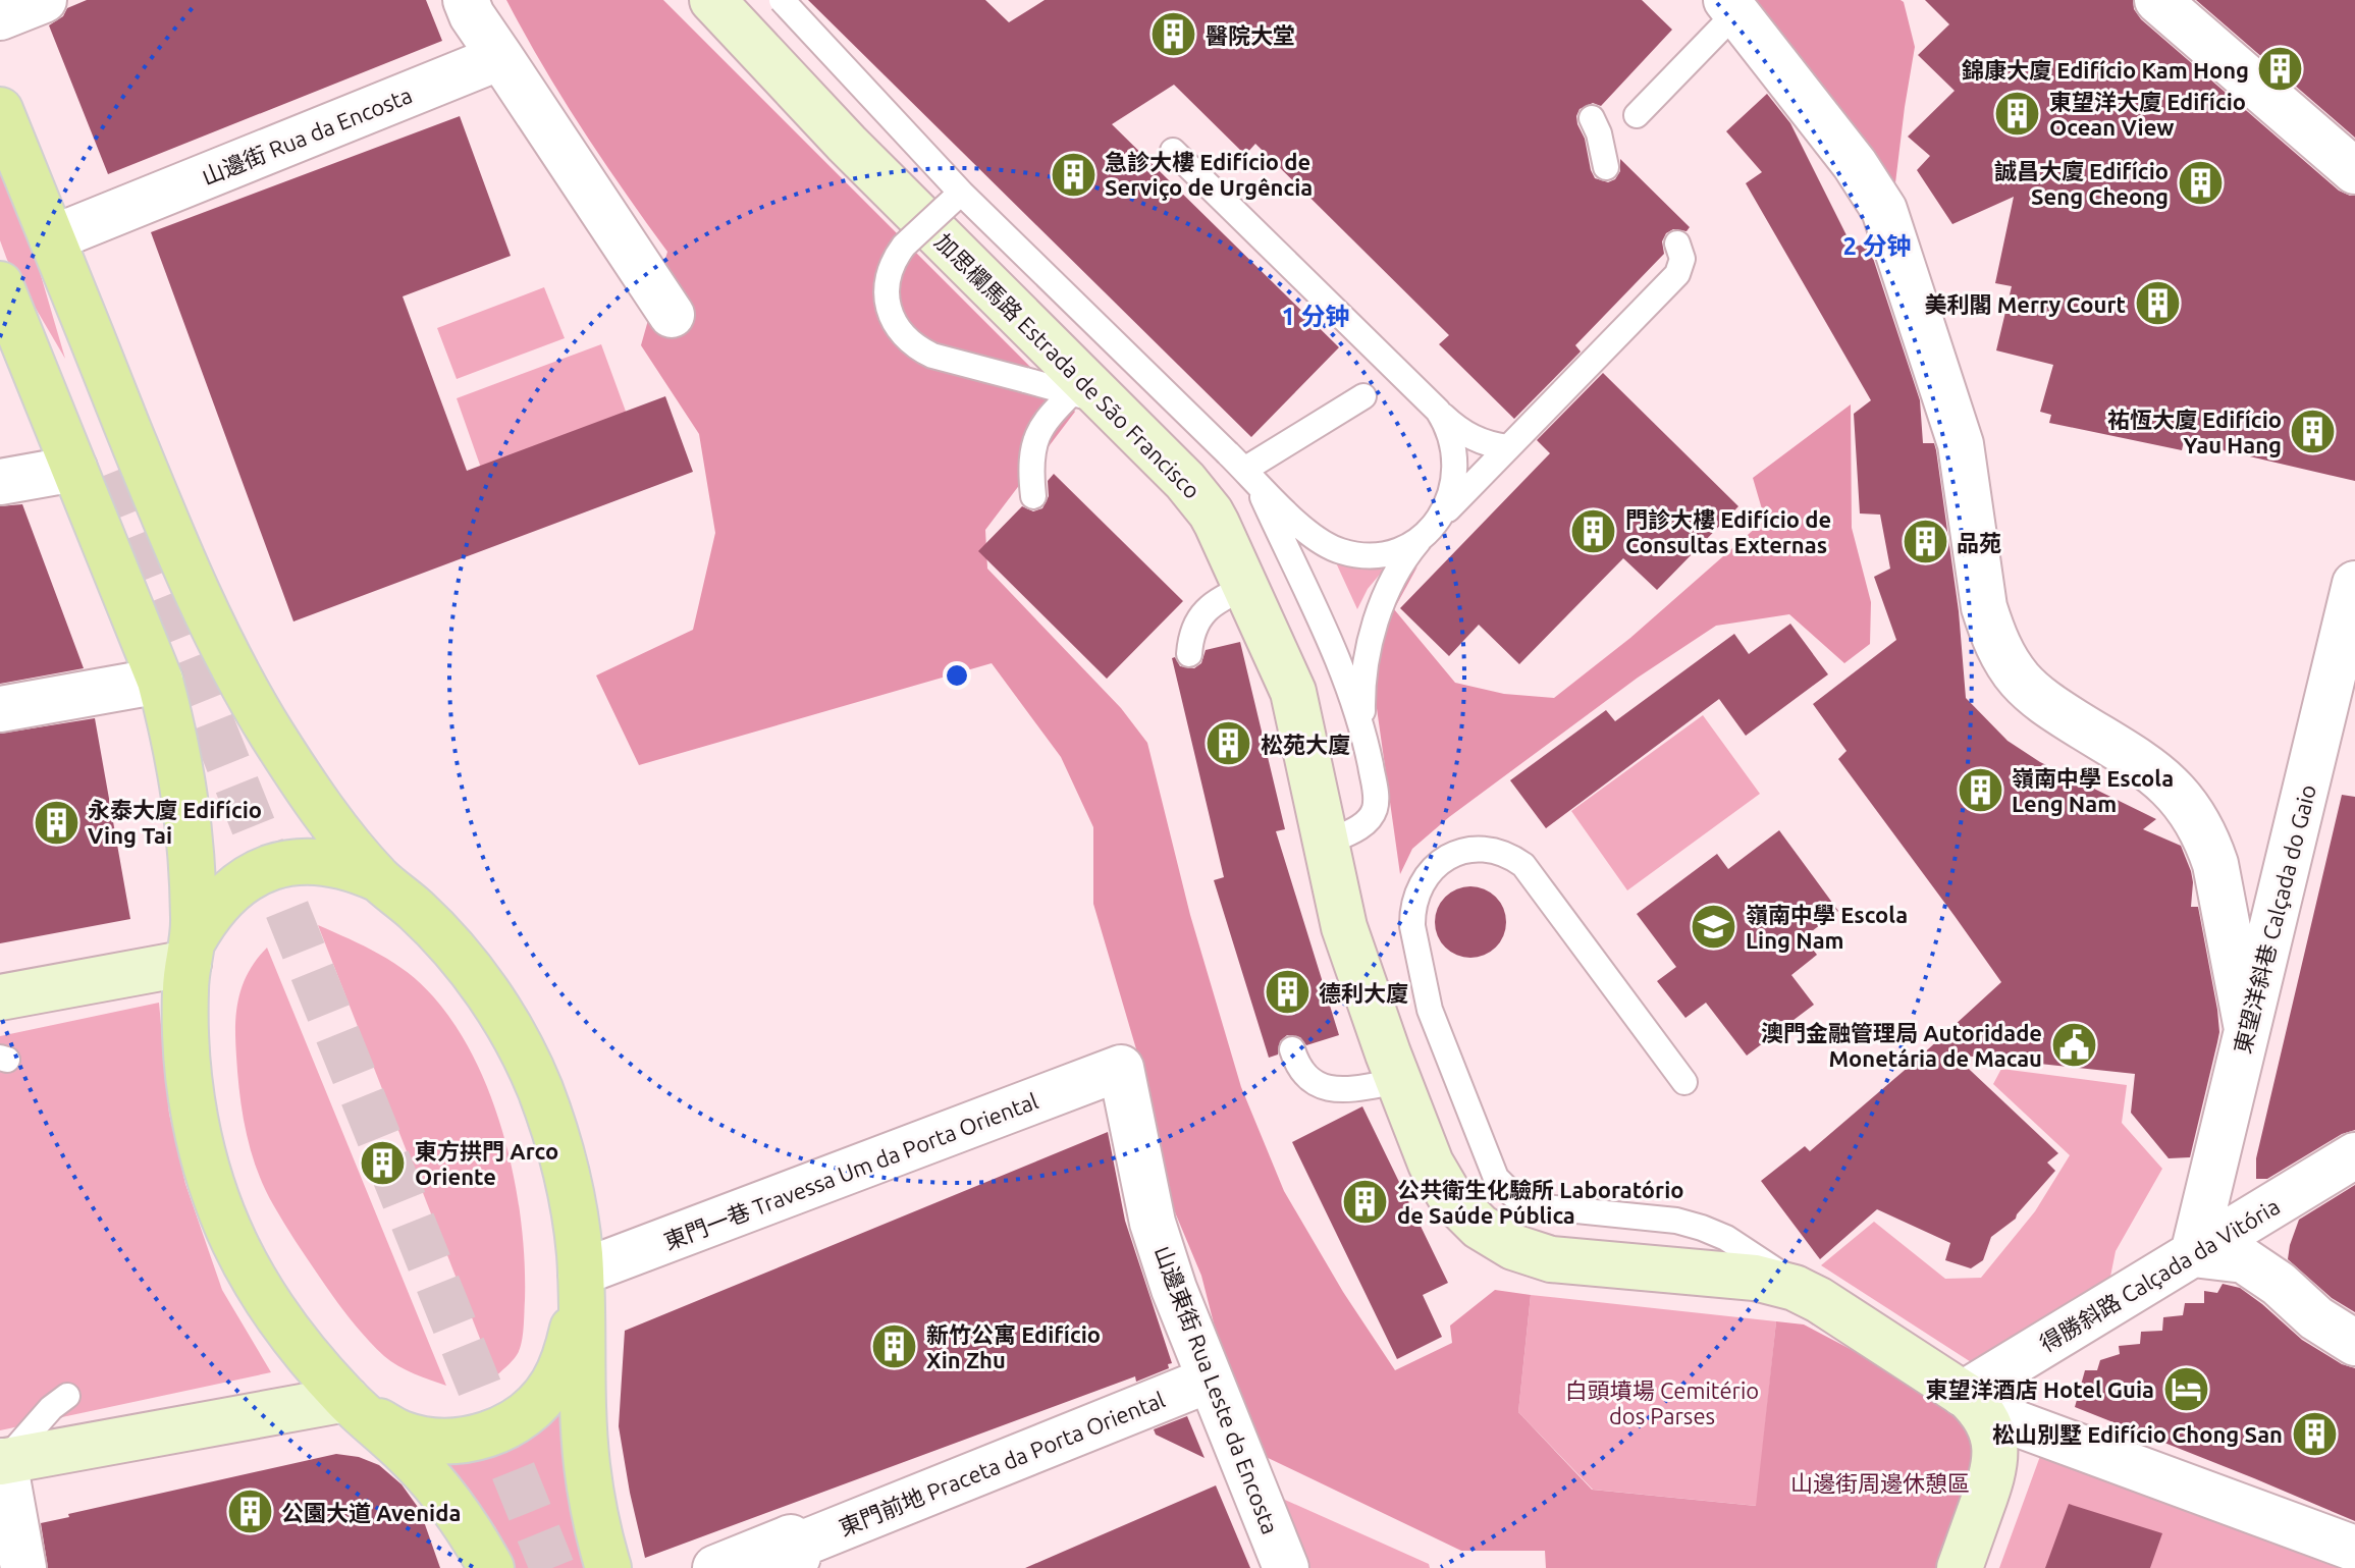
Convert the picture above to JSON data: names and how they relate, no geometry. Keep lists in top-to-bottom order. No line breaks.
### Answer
{"streets":{"street":["山邊街 Rua da Encosta","加思欄馬路 Estrada de São Francisco","東望洋斜巷 Calçada do Gaio","東門一巷 Travessa Um da Porta Oriental","得勝斜路 Calçada da Vitória","山邊東街 Rua Leste da Encosta","東門前地 Praceta da Porta Oriental"]},"crossings":[["加思欄馬路 Estrada de São Francisco","得勝斜路 Calçada da Vitória"],["東望洋斜巷 Calçada do Gaio","得勝斜路 Calçada da Vitória"],["東門一巷 Travessa Um da Porta Oriental","山邊東街 Rua Leste da Encosta"],["山邊東街 Rua Leste da Encosta","東門前地 Praceta da Porta Oriental"]],"parks":["白頭墳場 Cemitério dos Parses","山邊街周邊休憩區"],"places":{"building":["醫院大堂","錦康大廈 Edifício Kam Hong","東望洋大廈 Edifício Ocean View","急診大樓 Edifício de Serviço de Urgência","誠昌大廈 Edifício Seng Cheong","美利閣 Merry Court","祐恆大廈 Edifício Yau Hang","門診大樓 Edifício de Consultas Externas","品苑","松苑大廈","嶺南中學 Escola Leng Nam","永泰大廈 Edifício Ving Tai","德利大廈","東方拱門 Arco Oriente","公共衛生化驗所 Laboratório de Saúde Pública","新竹公寓 Edifício Xin Zhu","松山別墅 Edifício Chong San","公園大道 Avenida"],"school or university":["嶺南中學 Escola Ling Nam"],"public building":["澳門金融管理局 Autoridade Monetária de Macau"],"hotel":["東望洋酒店 Hotel Guia"]},"rings":["2 分钟","1 分钟"]}
